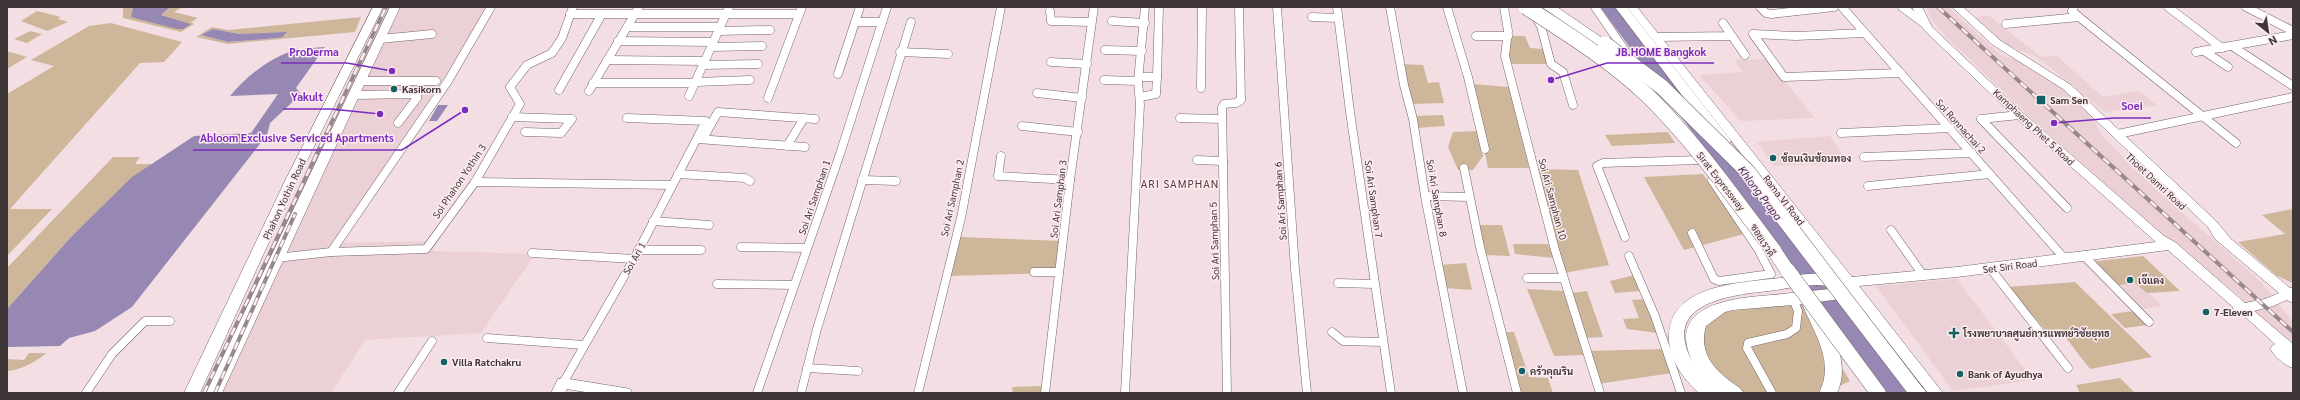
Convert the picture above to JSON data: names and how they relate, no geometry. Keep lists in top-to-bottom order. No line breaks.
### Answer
{"streets":{"highway":["Sirat Expressway"],"main road":["Phahon Yothin Road"],"street":["Soi Ronnachai 2","Kamphaeng Phet 5 Road","Soi Phahon Yothin 3","Thoet Damri Road","Soi Ari Samphan 1","Soi Ari Samphan 2","Soi Ari Samphan 8","Soi Ari Samphan 3","Soi Ari Samphan 7","Soi Ari Samphan 10","Rama VI Road","Soi Ari Samphan 6","ซอยเรวดี","Soi Ari Samphan 5","Soi Ari 1","Set Siri Road"]},"crossings":[["Soi Ronnachai 2","Set Siri Road"],["Kamphaeng Phet 5 Road","Set Siri Road"],["Soi Phahon Yothin 3","Phahon Yothin Road"],["Rama VI Road","Set Siri Road"]],"districts":["ARI SAMPHAN"],"water":["Khlong Prapa"],"places":{"other":["ProDerma","JB.HOME Bangkok","Kasikorn","Abloom Exclusive Serviced Apartments","Yakult","Soei","ช้อนเงินช้อนทอง","เจ๊แดง","7-Eleven","Villa Ratchakru","ครัวคุณริน","Bank of Ayudhya"],"transit":["Sam Sen"],"health":["โรงพยาบาลศูนย์การแพทย์วิชัยยุทธ"]},"north":"bottom right"}
